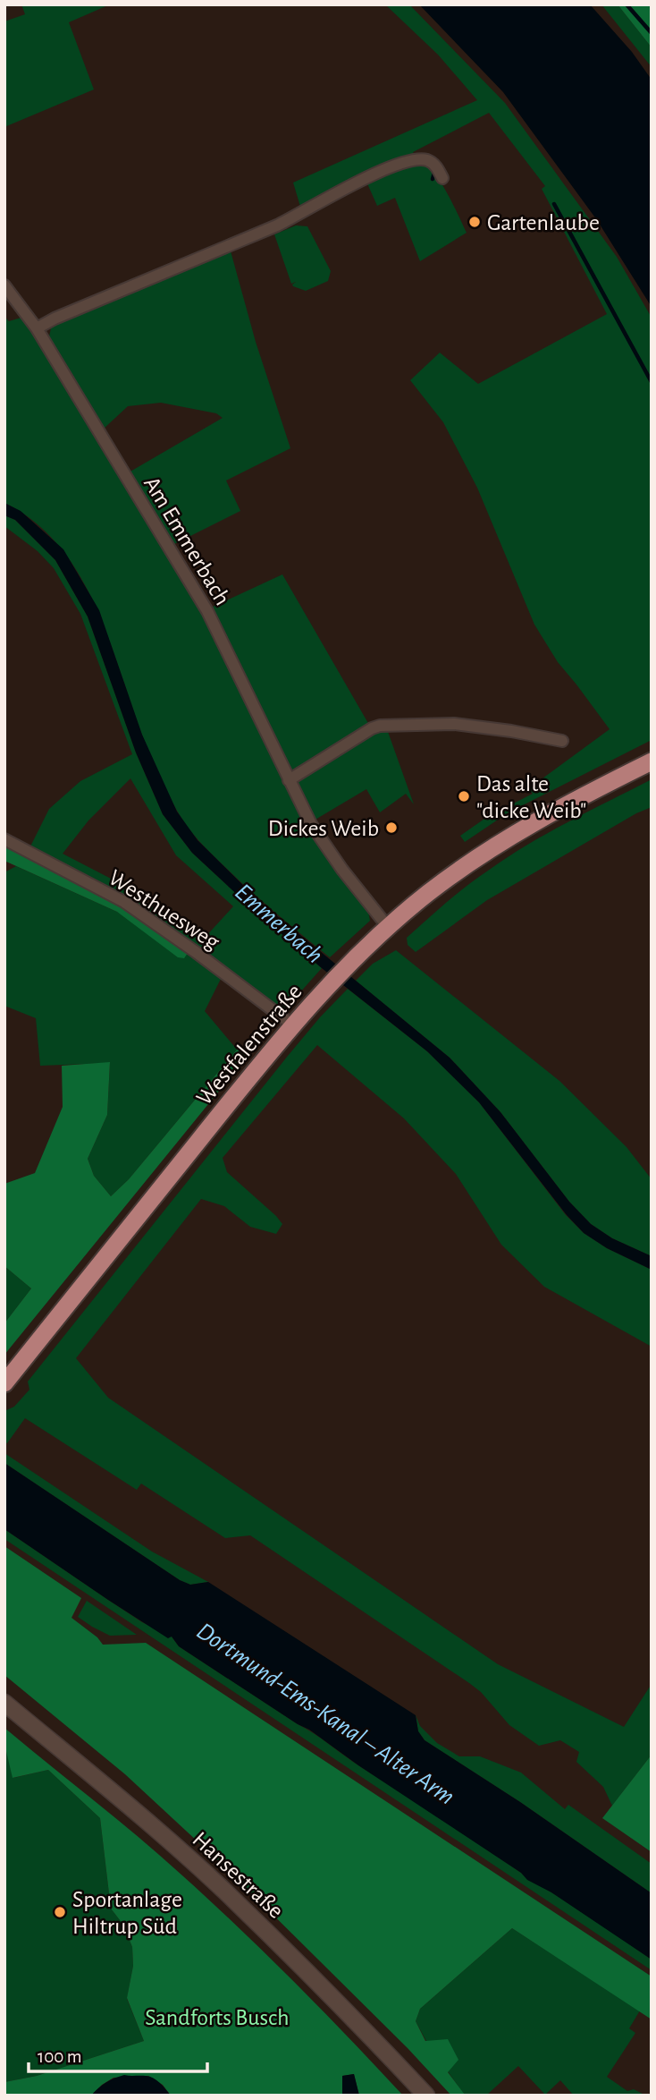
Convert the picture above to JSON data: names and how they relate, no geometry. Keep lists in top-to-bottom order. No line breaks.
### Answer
{"streets":{"main road":["Westfalenstraße","Hansestraße"],"street":["Am Emmerbach","Westhuesweg"]},"crossings":[["Am Emmerbach","Westfalenstraße"],["Westhuesweg","Westfalenstraße"]],"water":["Emmerbach","Dortmund-Ems-Kanal – Alter Arm"],"parks":["Sandforts Busch"],"places":["Gartenlaube","Das alte \"dicke Weib\"","Dickes Weib","Sportanlage Hiltrup Süd"],"scale_bar":"100 m"}
